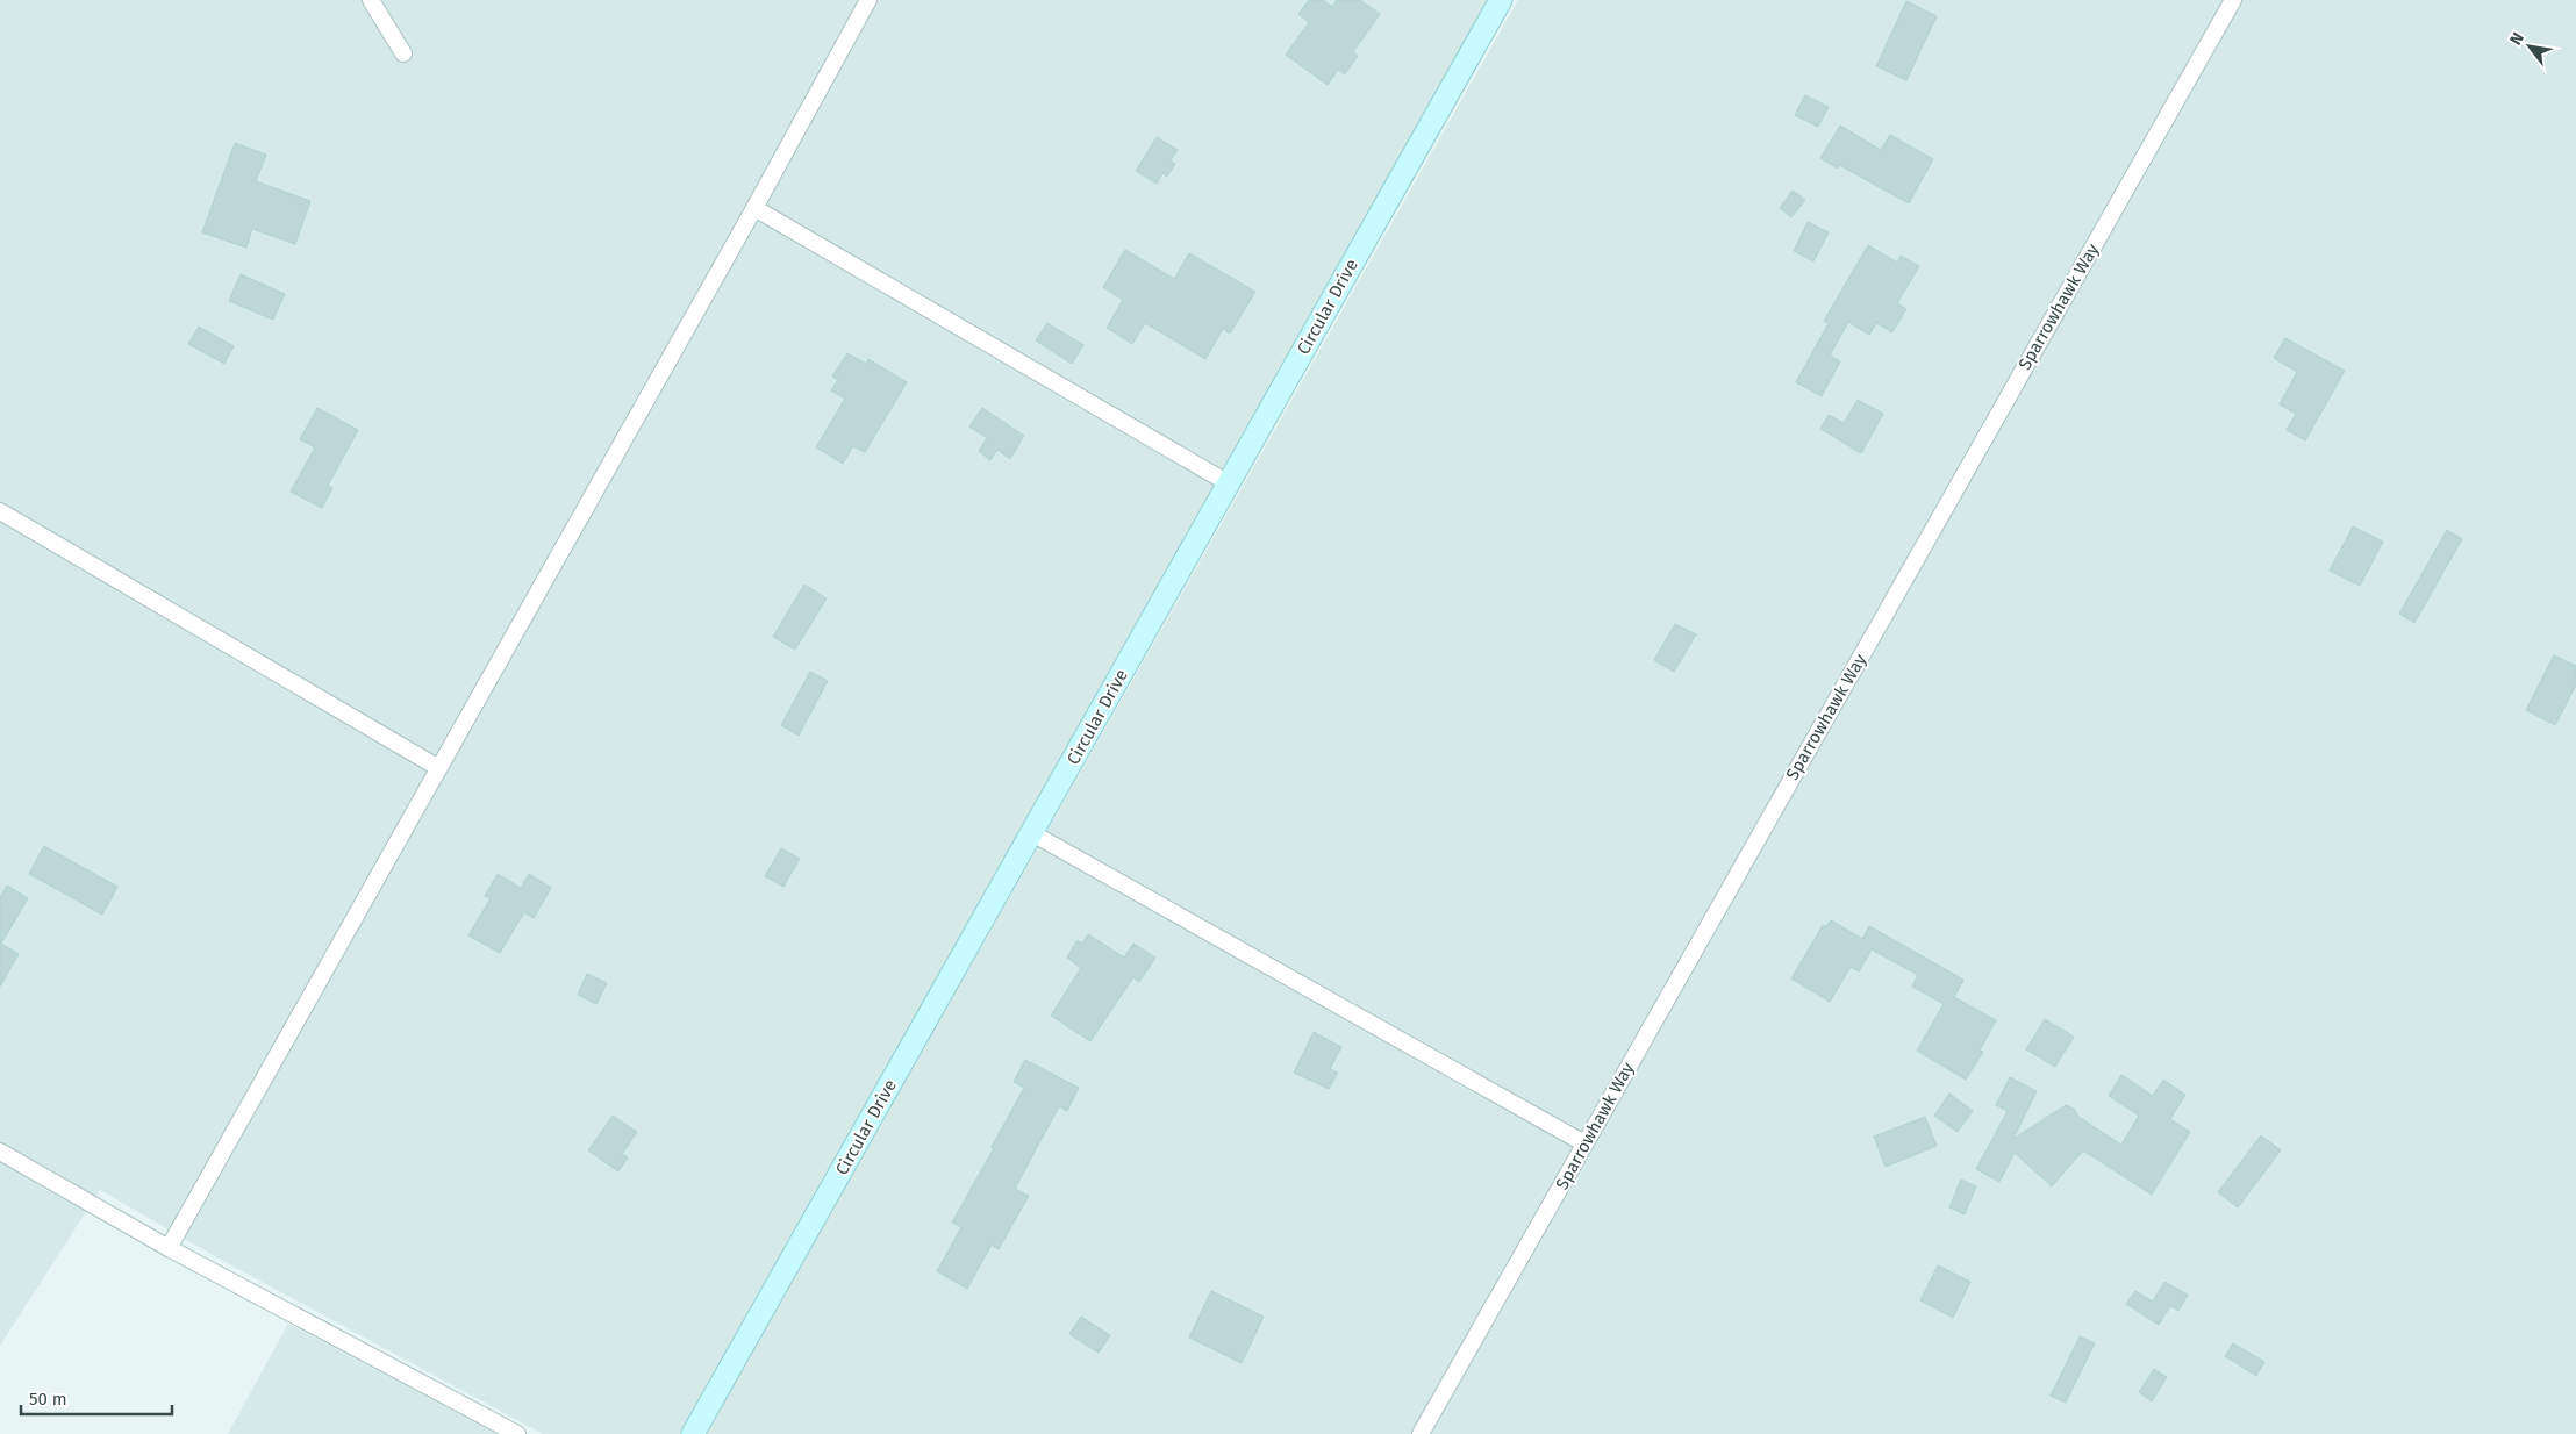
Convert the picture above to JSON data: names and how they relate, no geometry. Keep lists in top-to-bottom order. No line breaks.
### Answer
{"streets":{"street":["Circular Drive","Sparrowhawk Way"]},"scale_bar":"50 m","north":"top left"}
